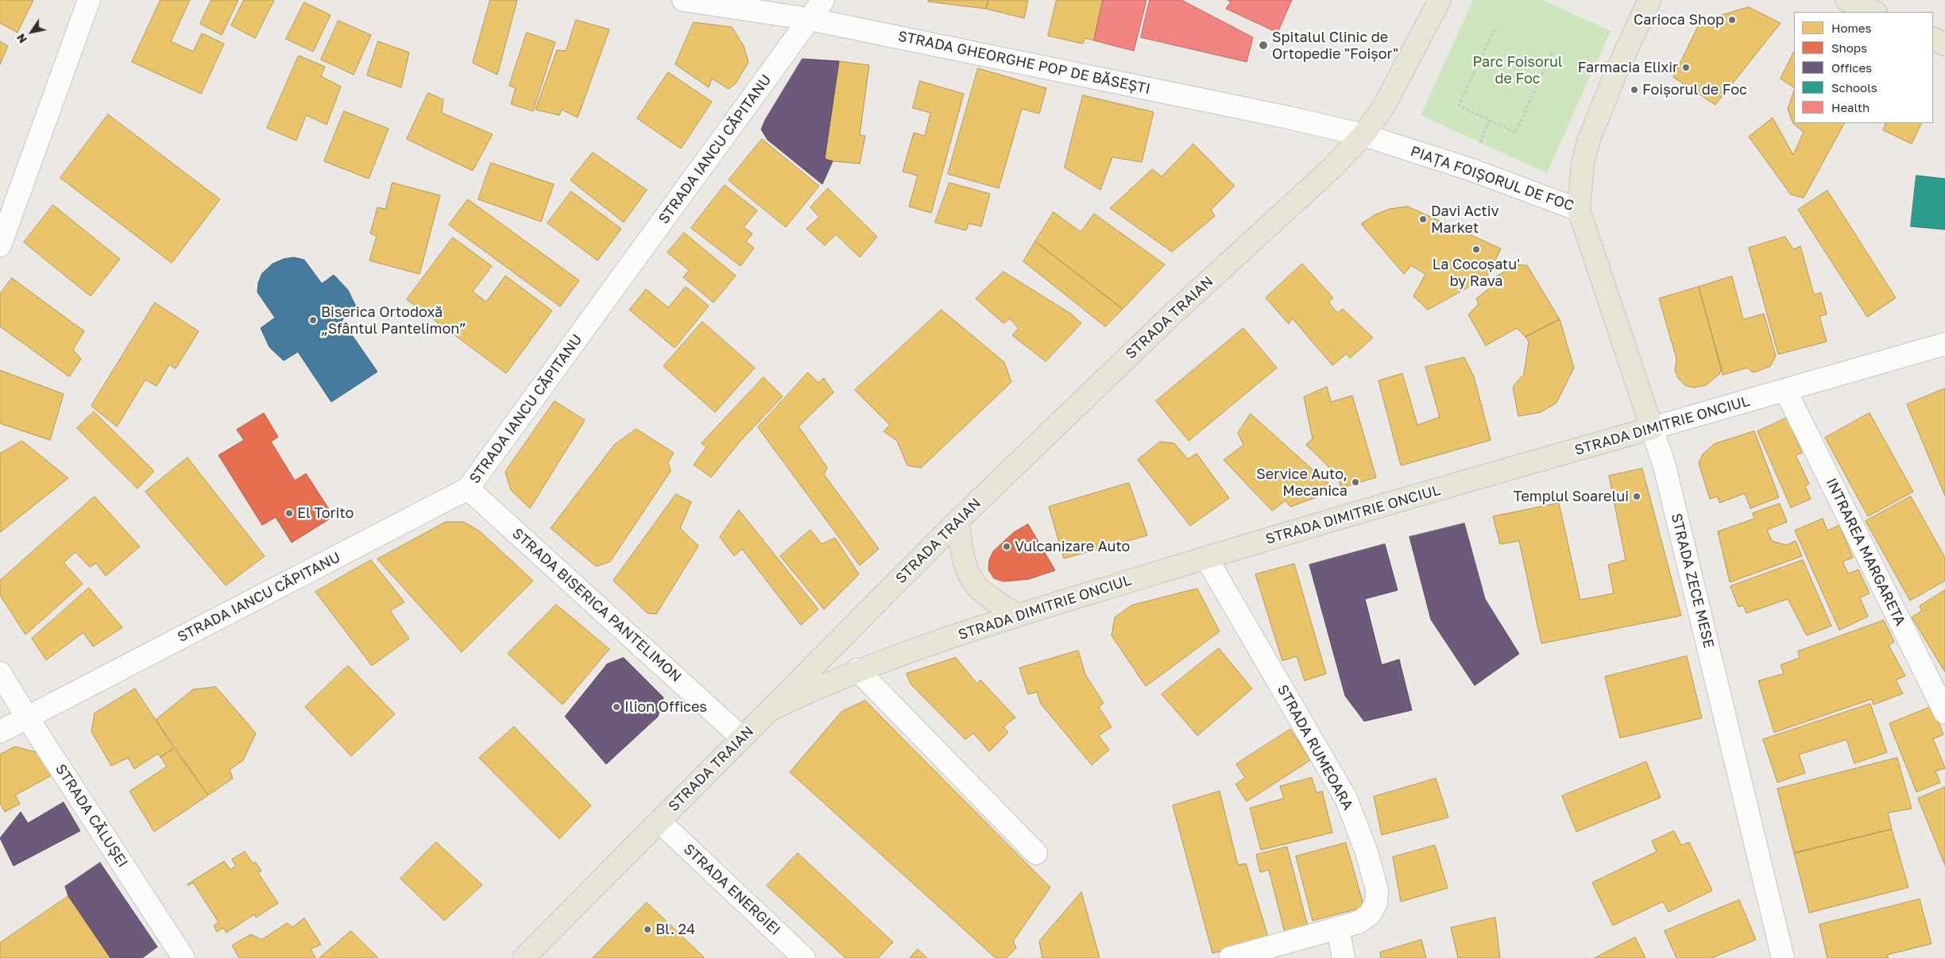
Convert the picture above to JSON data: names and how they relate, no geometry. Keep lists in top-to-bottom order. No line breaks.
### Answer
{"streets":{"main road":["PIAȚA FOIȘORUL DE FOC","STRADA TRAIAN","STRADA DIMITRIE ONCIUL","STRADA ZECE MESE"],"street":["STRADA GHEORGHE POP DE BĂSEȘTI","STRADA IANCU CĂPITANU","INTRAREA MARGARETA","STRADA BISERICA PANTELIMON","STRADA RUMEOARA","STRADA CĂLUȘEI","STRADA ENERGIEI"]},"crossings":[["STRADA GHEORGHE POP DE BĂSEȘTI","STRADA IANCU CĂPITANU"],["STRADA GHEORGHE POP DE BĂSEȘTI","PIAȚA FOIȘORUL DE FOC"],["STRADA GHEORGHE POP DE BĂSEȘTI","STRADA TRAIAN"],["STRADA IANCU CĂPITANU","STRADA BISERICA PANTELIMON"],["STRADA IANCU CĂPITANU","STRADA CĂLUȘEI"],["PIAȚA FOIȘORUL DE FOC","STRADA TRAIAN"],["PIAȚA FOIȘORUL DE FOC","STRADA ZECE MESE"],["STRADA TRAIAN","STRADA DIMITRIE ONCIUL"],["STRADA TRAIAN","STRADA BISERICA PANTELIMON"],["STRADA TRAIAN","STRADA ENERGIEI"],["STRADA DIMITRIE ONCIUL","INTRAREA MARGARETA"],["STRADA DIMITRIE ONCIUL","STRADA ZECE MESE"],["STRADA DIMITRIE ONCIUL","STRADA RUMEOARA"]],"parks":["Parc Foisorul de Foc"],"places":["Carioca Shop","Spitalul Clinic de Ortopedie \"Foișor\"","Farmacia Elixir","Foișorul de Foc","Davi Activ Market","La Cocoșatu' by Rava","Biserica Ortodoxă „Sfântul Pantelimon”","Service Auto, Mecanica","Templul Soarelui","El Torito","Vulcanizare Auto","Ilion Offices","Bl. 24"],"legend":["Homes","Shops","Offices","Schools","Health"],"north":"bottom left"}
